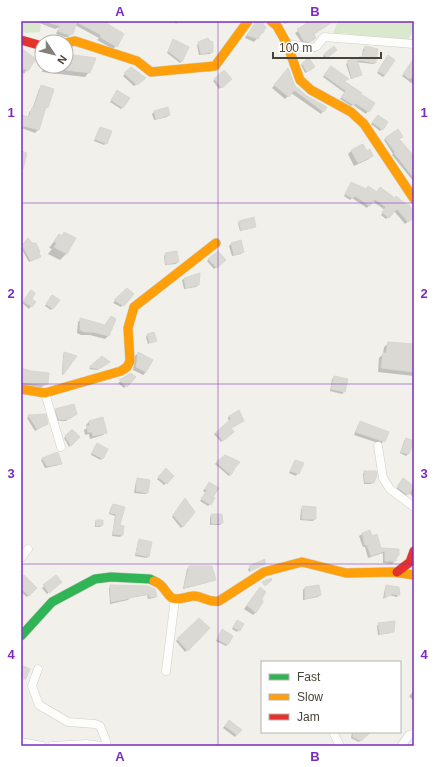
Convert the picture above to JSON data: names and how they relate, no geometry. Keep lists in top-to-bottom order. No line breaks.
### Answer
{"legend":["Fast","Slow","Jam"],"scale_bar":"100 m","north":"bottom right","grid":{"columns":["A","B"],"rows":["1","2","3","4"]}}
